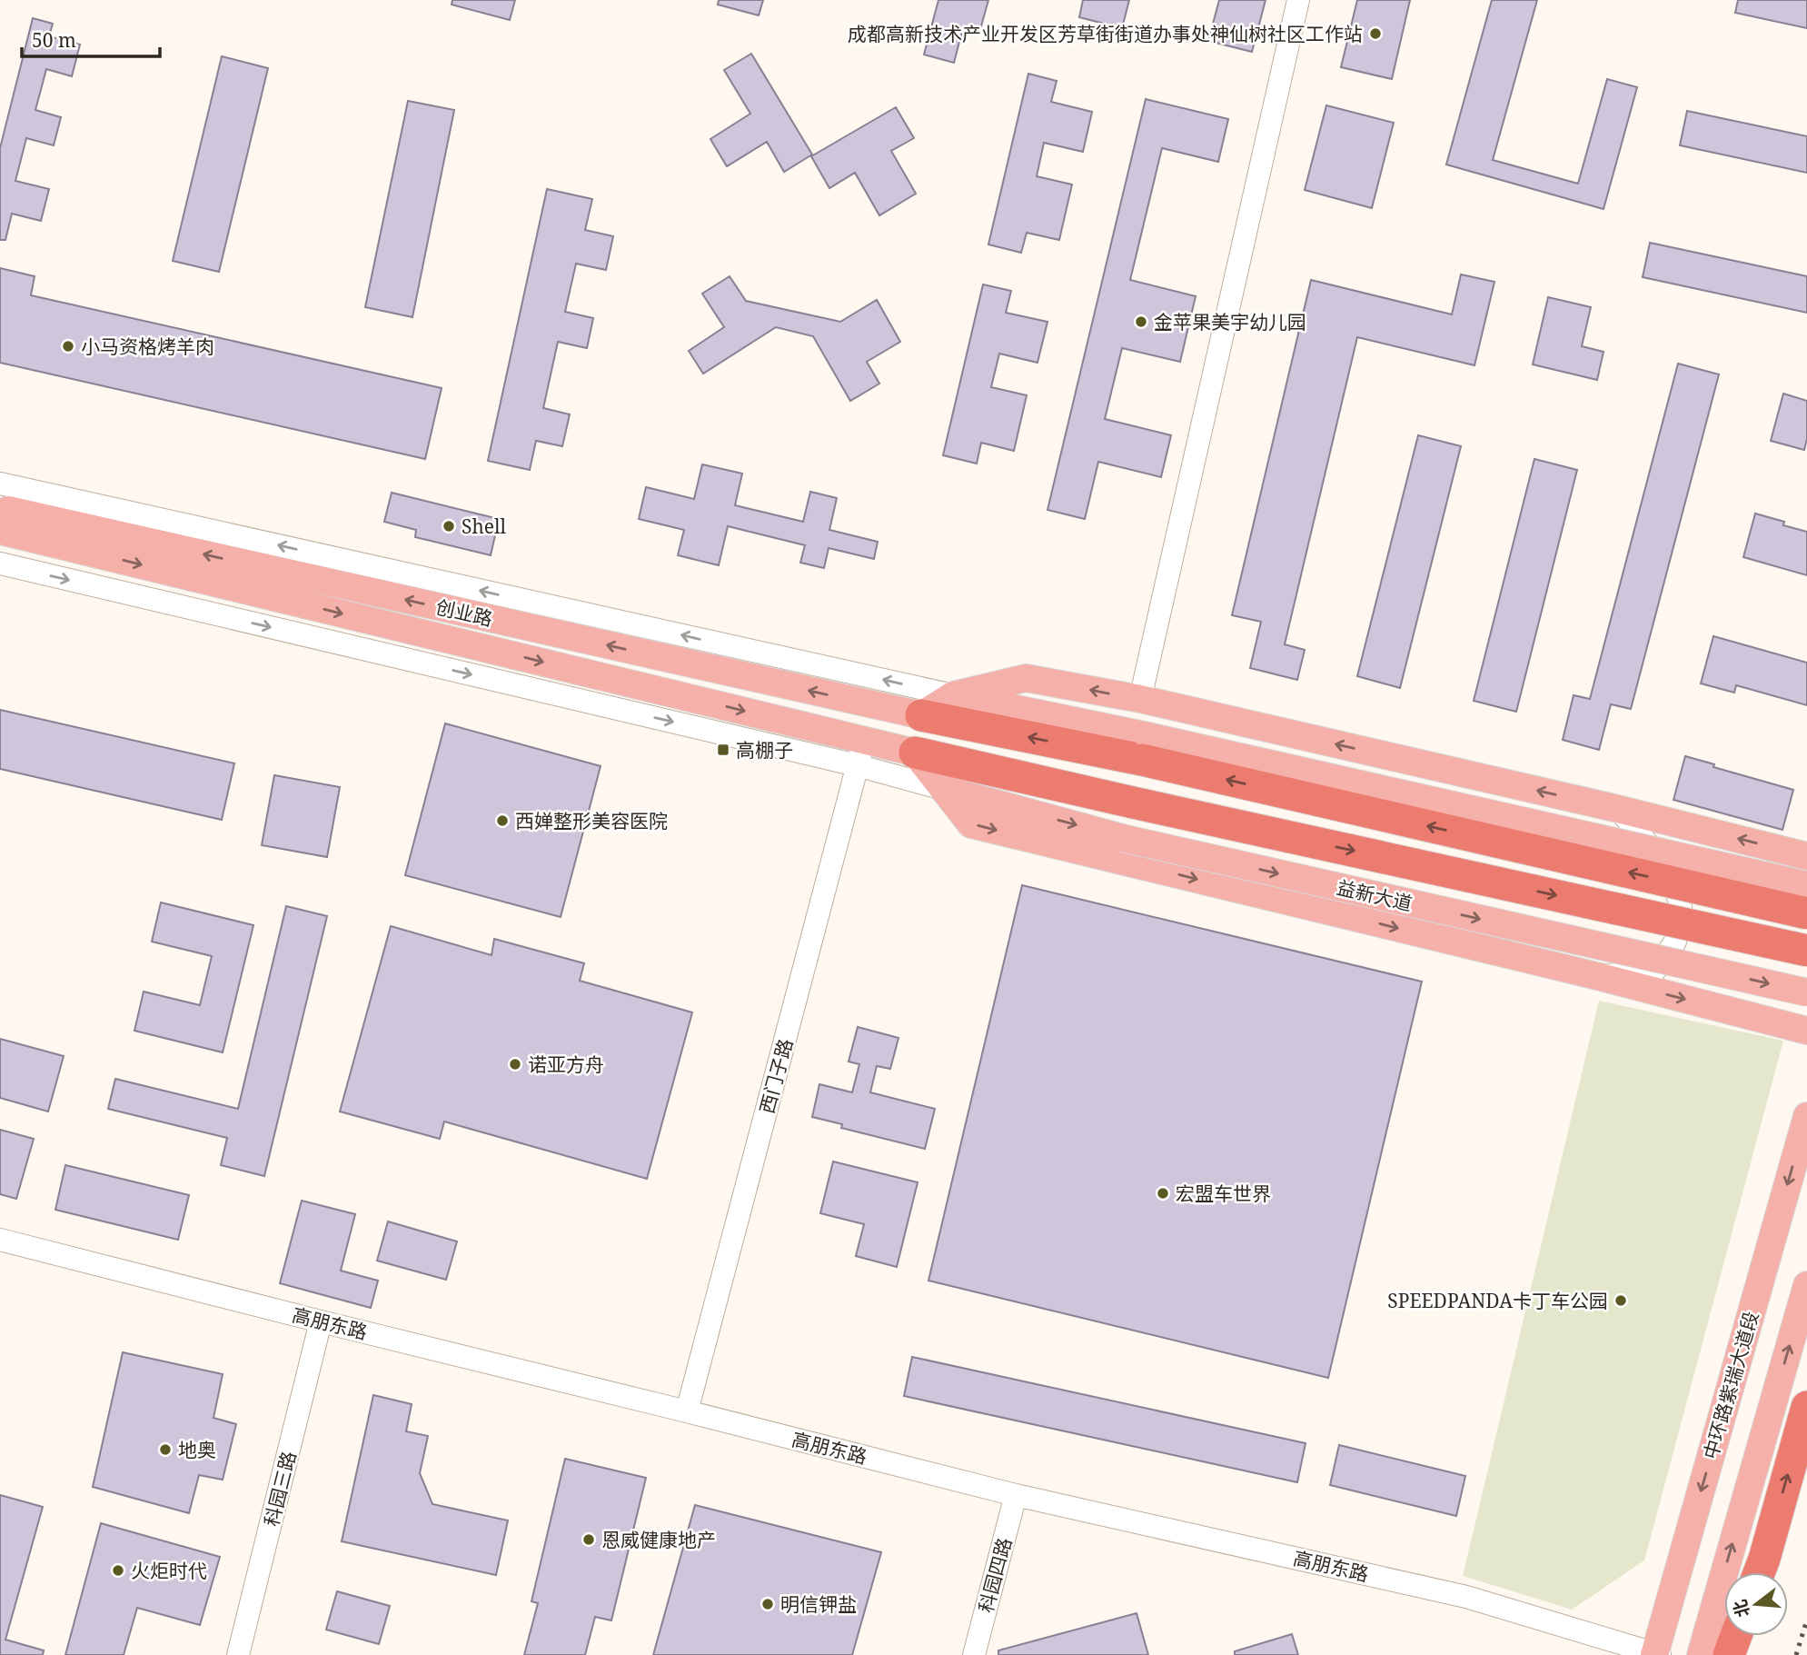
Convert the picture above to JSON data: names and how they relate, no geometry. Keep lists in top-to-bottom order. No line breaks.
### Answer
{"streets":{"main road":["创业路","益新大道","中环路紫瑞大道段"],"street":["西门子路","高朋东路","科园三路","科园四路"]},"crossings":[["创业路","西门子路"],["西门子路","高朋东路"],["高朋东路","中环路紫瑞大道段"],["高朋东路","科园三路"],["高朋东路","科园四路"]],"places":{"other":["成都高新技术产业开发区芳草街街道办事处神仙树社区工作站","金苹果美宇幼儿园","小马资格烤羊肉","Shell","西婵整形美容医院","诺亚方舟","宏盟车世界","SPEEDPANDA卡丁车公园","地奥","恩威健康地产","火炬时代","明信钾盐"],"transit":["高棚子"]},"scale_bar":"50 m","north":"left"}
